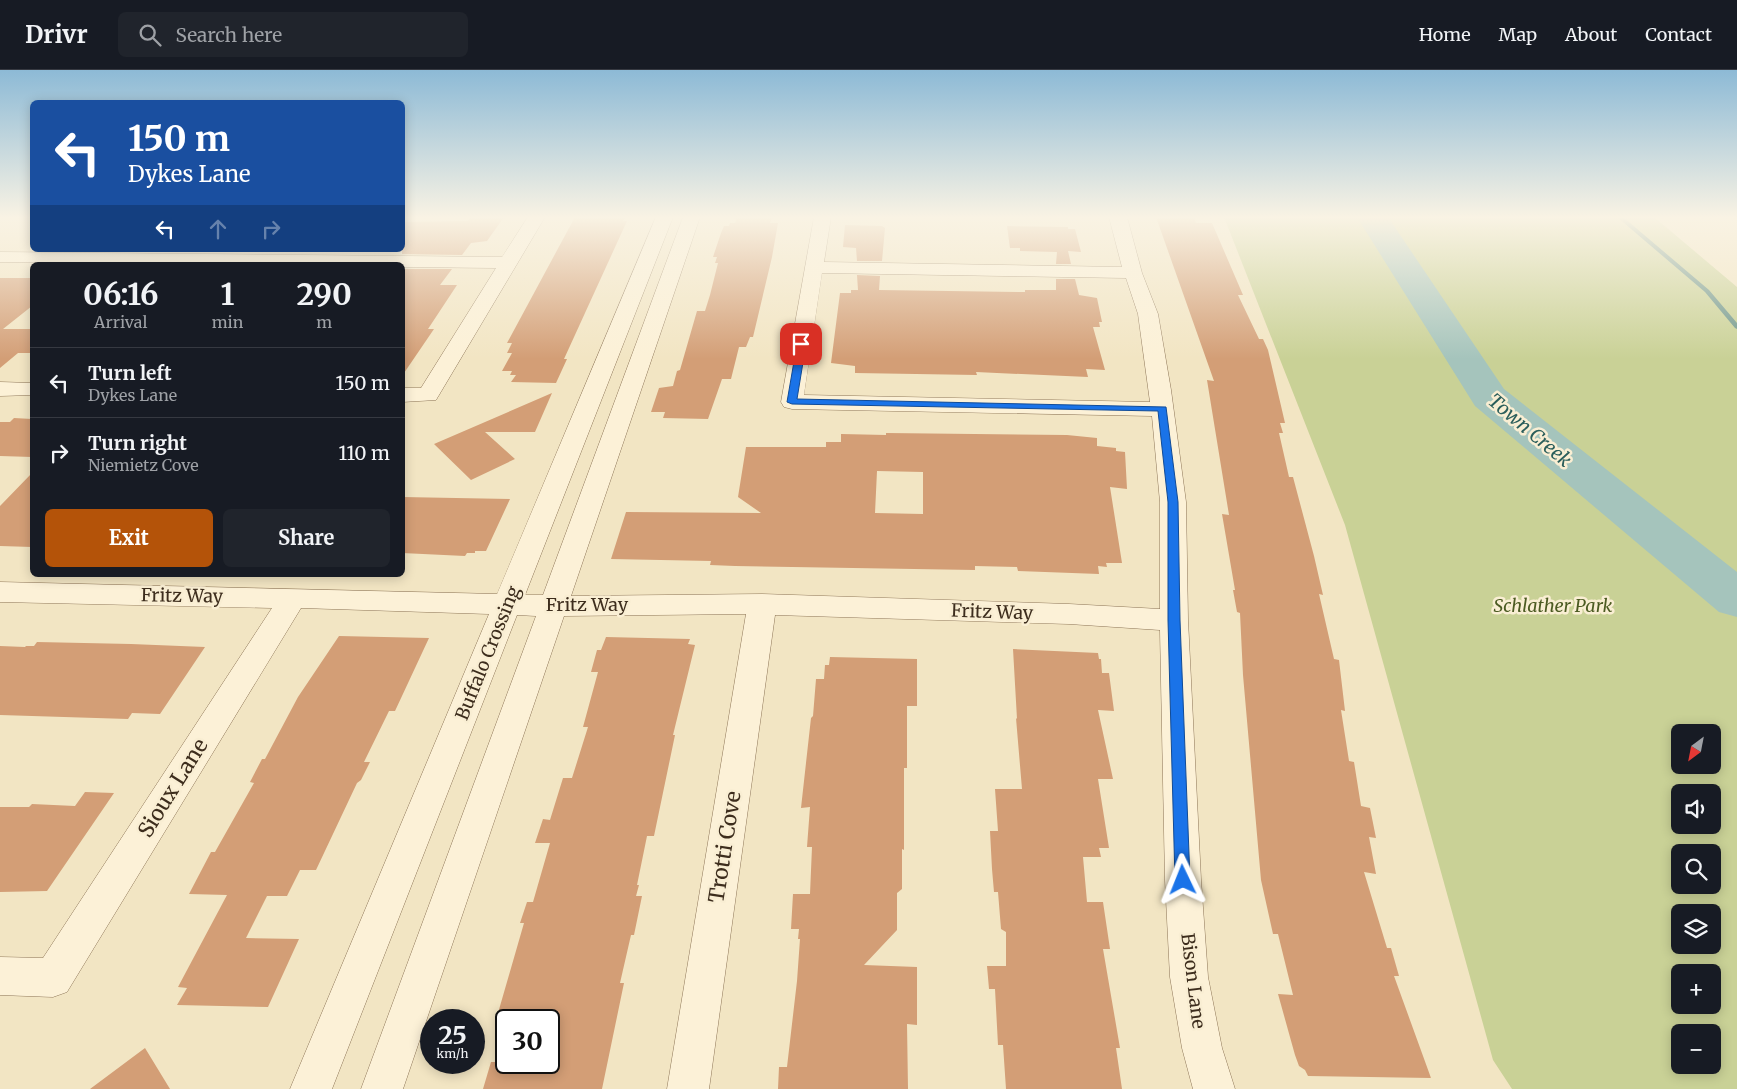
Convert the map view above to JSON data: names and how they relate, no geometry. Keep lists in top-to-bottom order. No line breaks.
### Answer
{"streets":{"street":["Fritz Way","Buffalo Crossing","Sioux Lane","Trotti Cove","Bison Lane"]},"crossings":[["Fritz Way","Buffalo Crossing"],["Fritz Way","Sioux Lane"],["Fritz Way","Trotti Cove"],["Fritz Way","Bison Lane"]],"water":["Town Creek"],"parks":["Schlather Park"],"north":"bottom left","page":{"header":"Drivr","search":"Search here","nav":["Home","Map","About","Contact"],"turn":["150 m","Dykes Lane"],"eta":["06:16","Arrival","1","min","290","m"],"list":[{"name":"Turn left","note":"Dykes Lane","value":"150 m"},{"name":"Turn right","note":"Niemietz Cove","value":"110 m"}],"buttons":["Exit","Share"],"map_buttons":["+","−"],"speed":"25 km/h","limit":"30"}}
